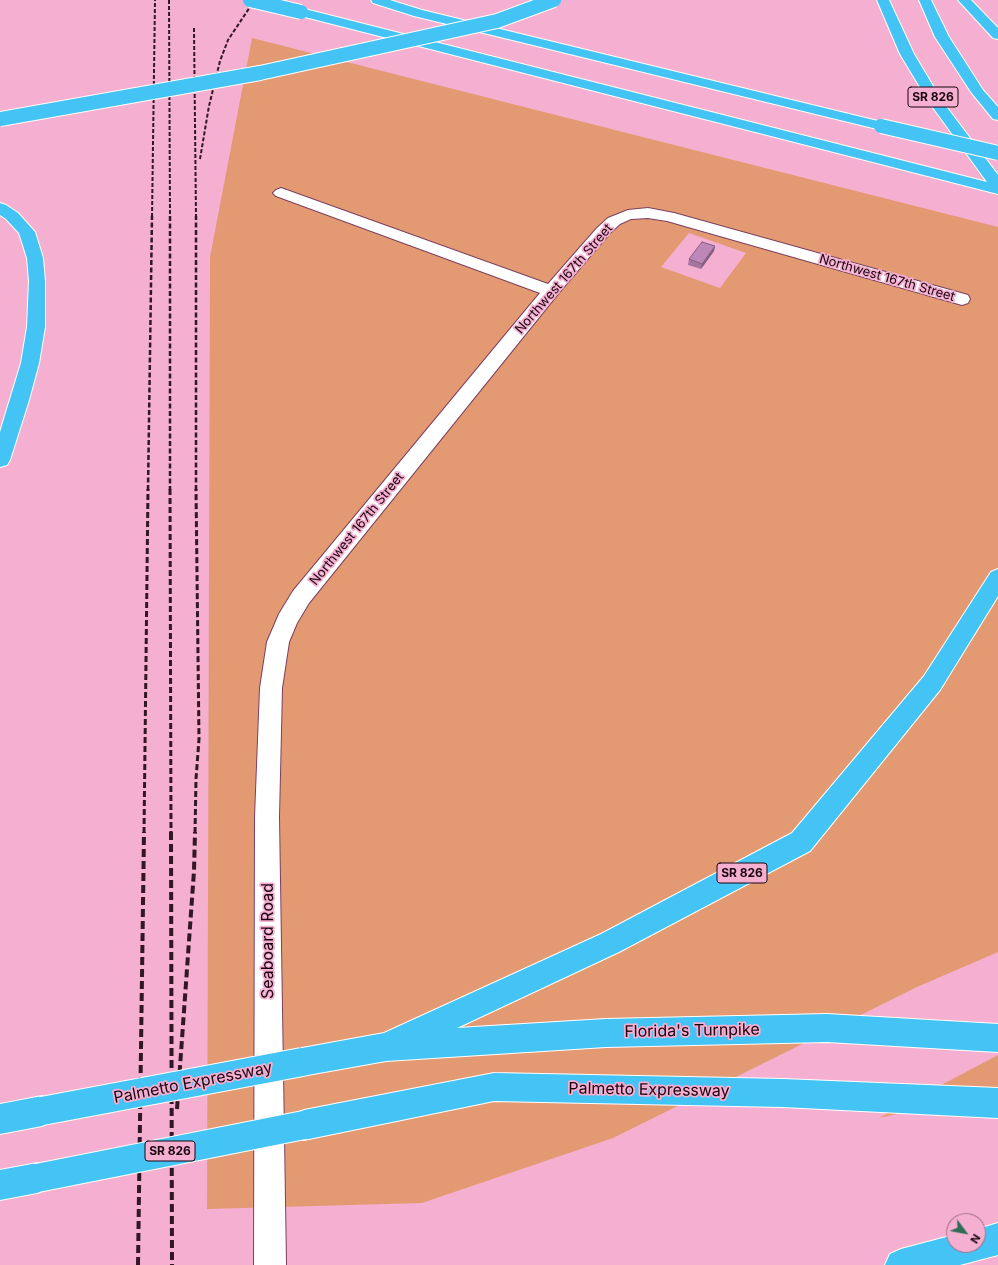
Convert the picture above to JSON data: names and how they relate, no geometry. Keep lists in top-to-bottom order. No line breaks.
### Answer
{"streets":{"highway":["SR 826","Florida's Turnpike","Palmetto Expressway"],"street":["Northwest 167th Street","Seaboard Road"]},"crossings":[["SR 826","Florida's Turnpike"],["SR 826","Palmetto Expressway"],["Northwest 167th Street","Seaboard Road"],["Florida's Turnpike","Palmetto Expressway"]],"north":"bottom right"}
